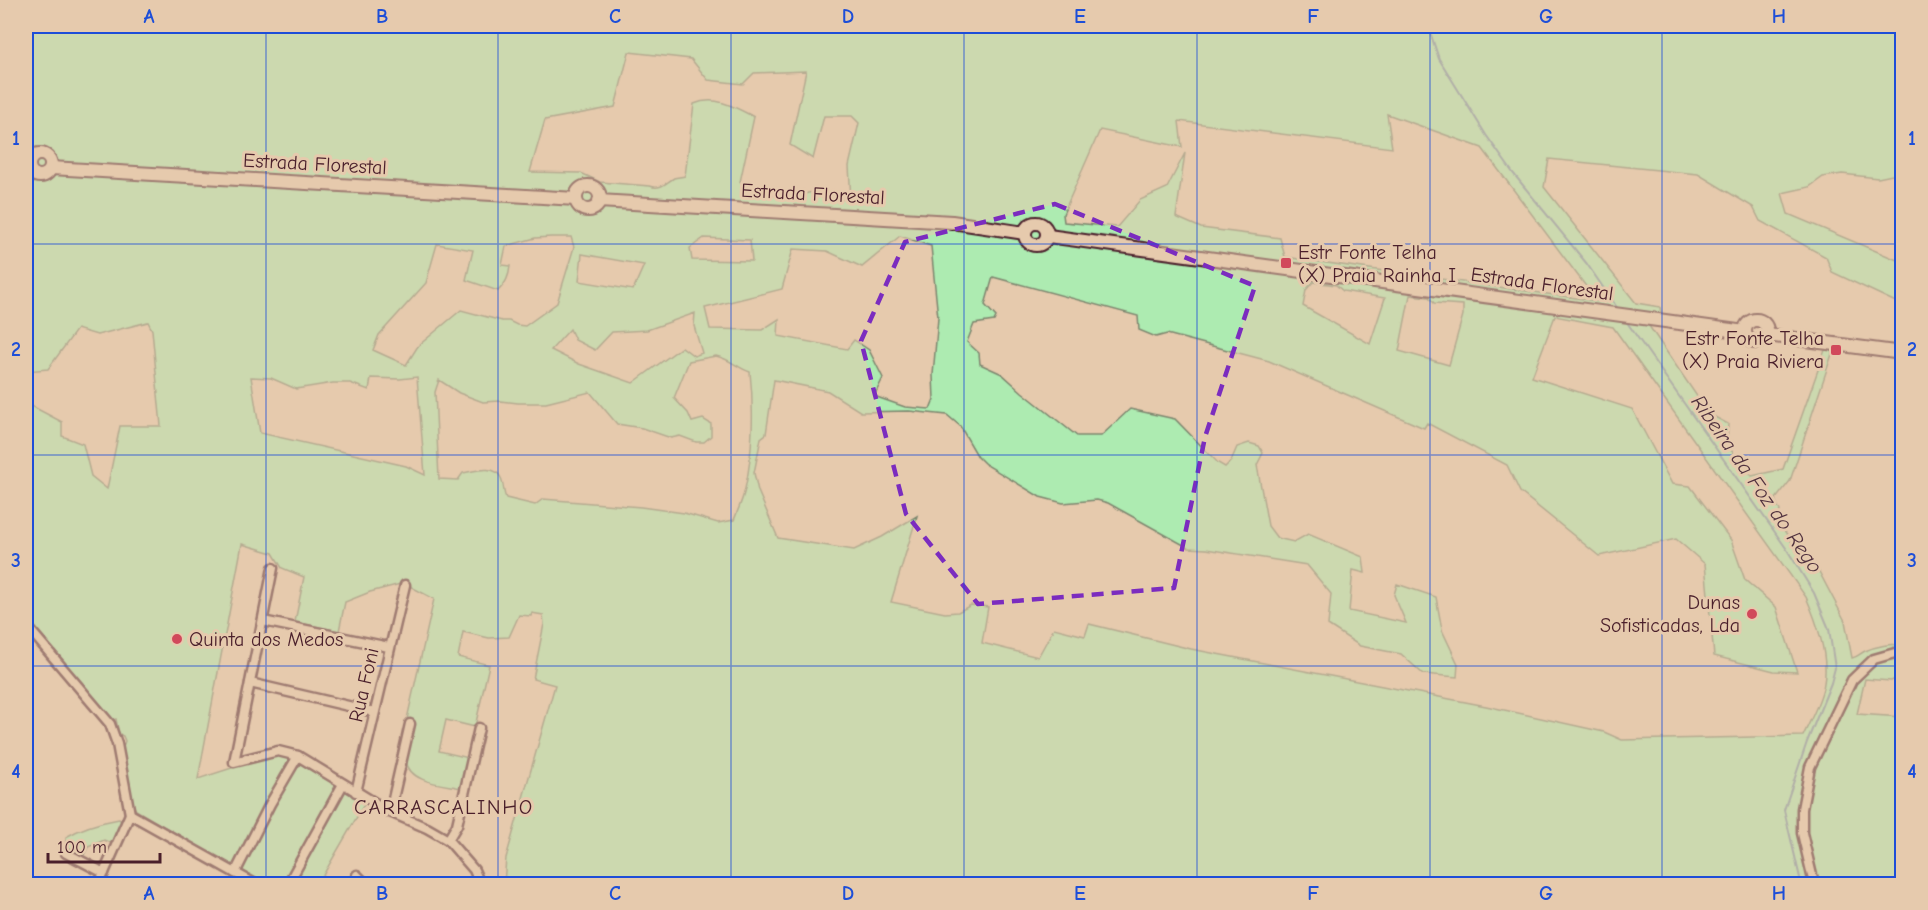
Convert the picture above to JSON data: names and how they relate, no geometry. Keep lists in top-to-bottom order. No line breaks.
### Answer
{"streets":{"main road":["Estrada Florestal"],"street":["Rua Foni"]},"districts":["CARRASCALINHO"],"water":["Ribeira da Foz do Rego"],"places":{"transit":["Estr Fonte Telha (X) Praia Rainha I","Estr Fonte Telha (X) Praia Riviera"],"other":["Dunas Sofisticadas, Lda","Quinta dos Medos"]},"scale_bar":"100 m","grid":{"columns":["A","B","C","D","E","F","G","H"],"rows":["1","2","3","4"]}}
